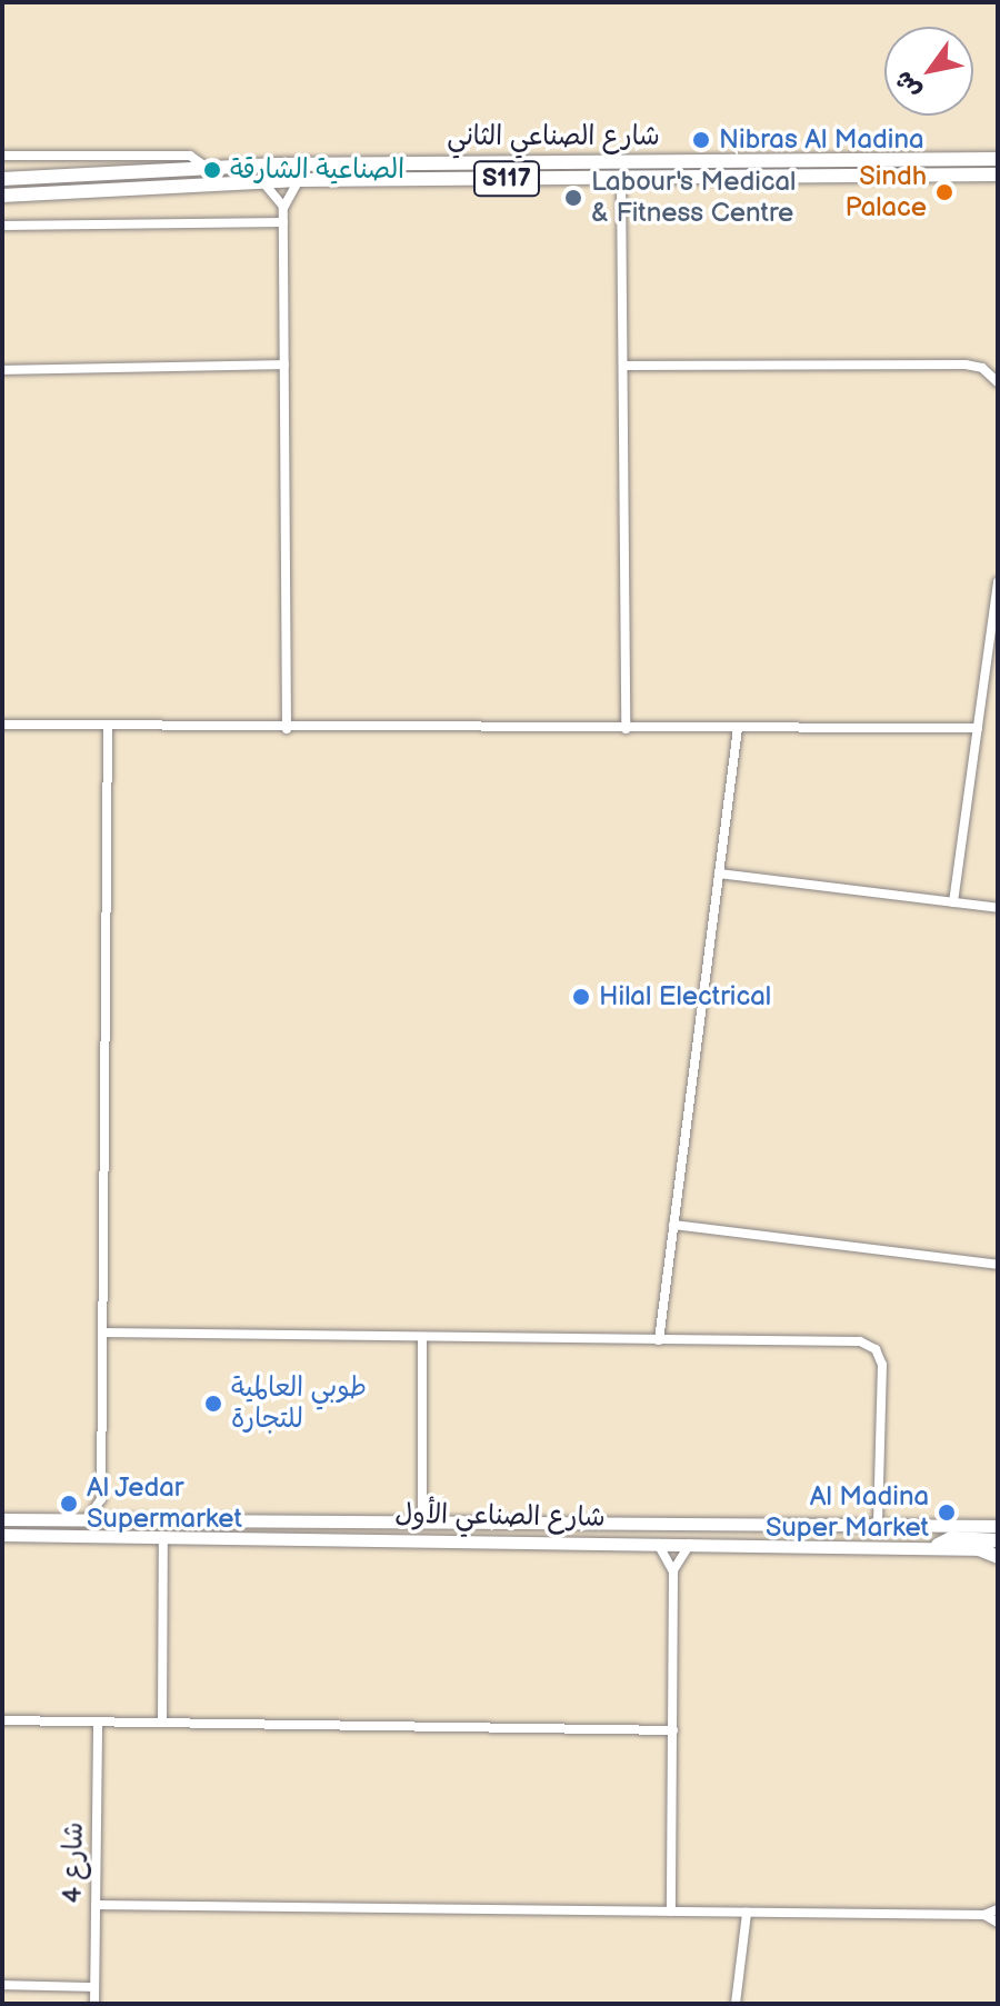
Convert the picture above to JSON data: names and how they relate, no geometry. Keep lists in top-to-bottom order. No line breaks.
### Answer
{"streets":{"main road":["شارع الصناعي الثاني","S117","شارع الصناعي الأول"],"street":["شارع 4"]},"places":["Nibras Al Madina","الصناعية الشارقة","Sindh Palace","Labour's Medical & Fitness Centre","Hilal Electrical","طوبي العالمية للتجارة","Al Jedar Supermarket","Al Madina Super Market"],"north":"bottom left"}
